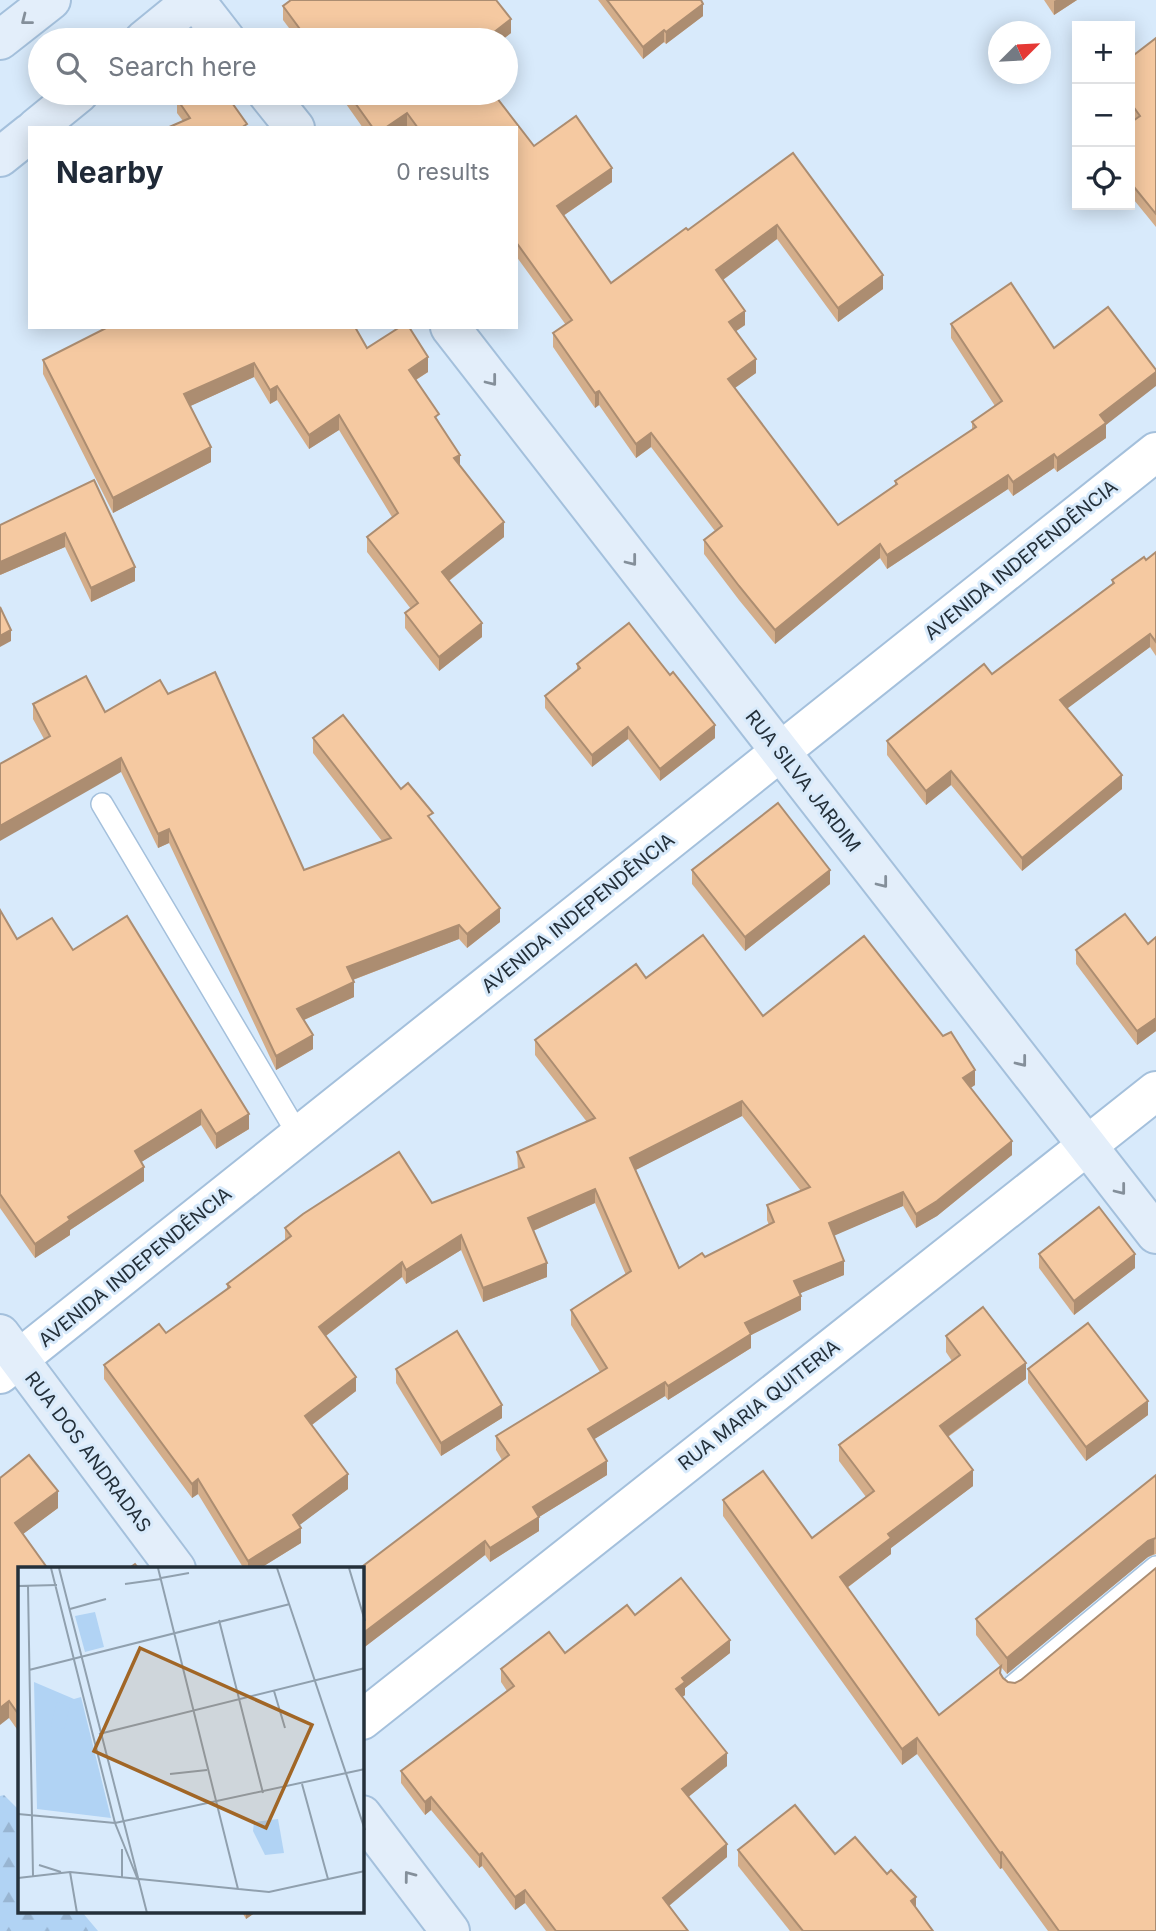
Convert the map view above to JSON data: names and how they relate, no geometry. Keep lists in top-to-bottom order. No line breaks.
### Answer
{"streets":{"street":["AVENIDA INDEPENDÊNCIA","RUA SILVA JARDIM","RUA MARIA QUITERIA","RUA DOS ANDRADAS"]},"crossings":[["AVENIDA INDEPENDÊNCIA","RUA SILVA JARDIM"],["AVENIDA INDEPENDÊNCIA","RUA DOS ANDRADAS"],["RUA SILVA JARDIM","RUA MARIA QUITERIA"]],"one_way":["RUA SILVA JARDIM"],"north":"top right","page":{"map_buttons":["+","−"],"search":"Search here","heading":["Nearby","0 results"]}}
